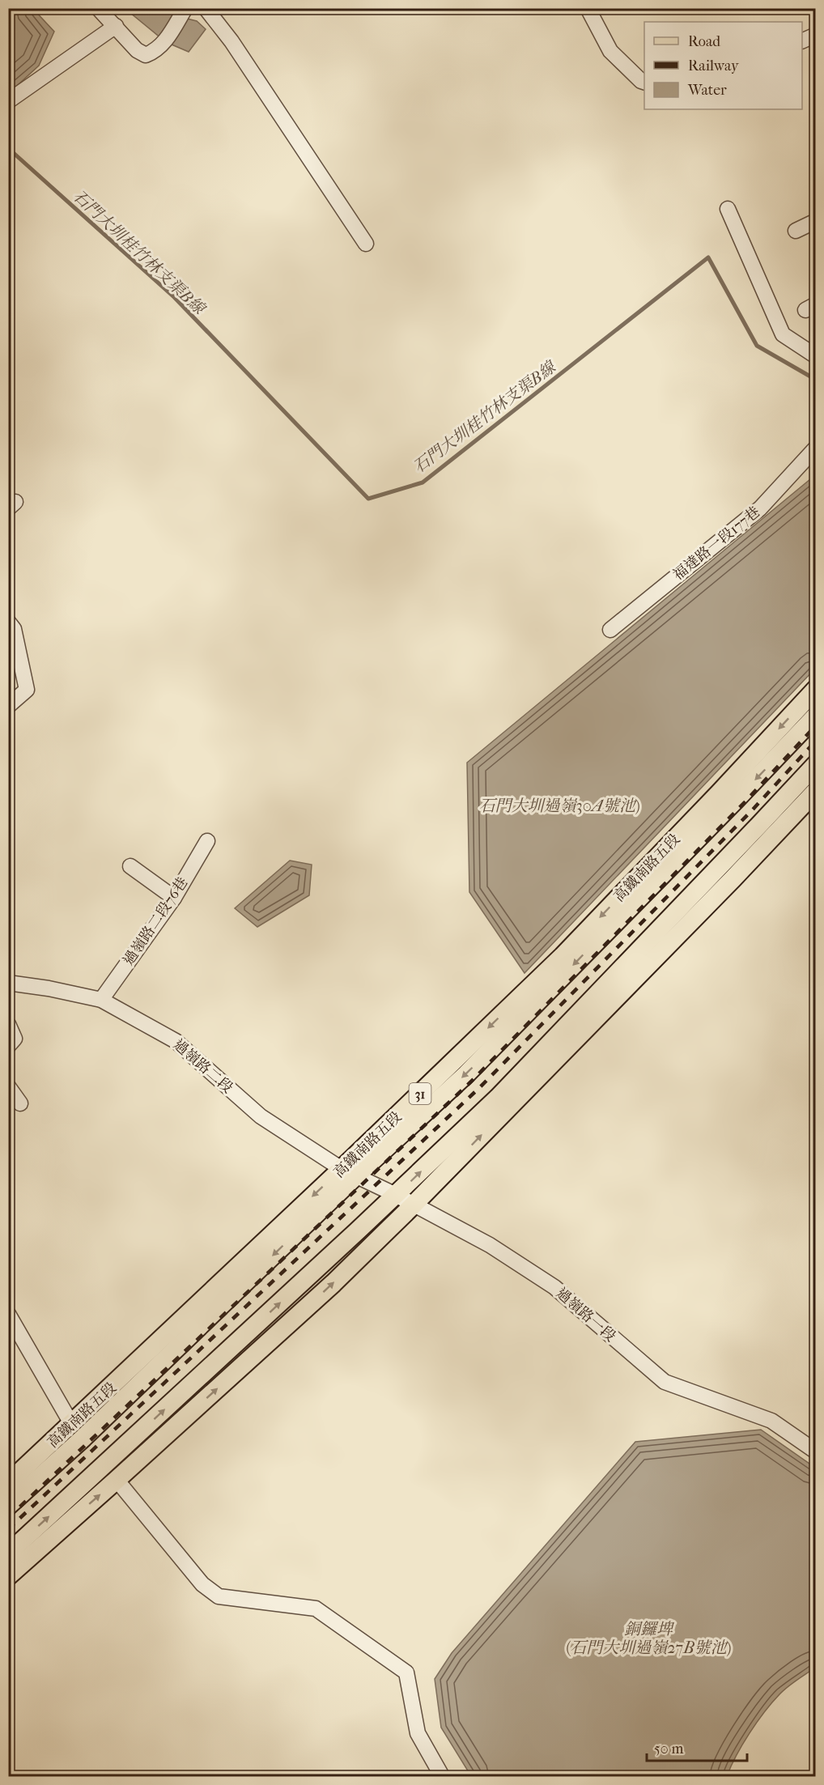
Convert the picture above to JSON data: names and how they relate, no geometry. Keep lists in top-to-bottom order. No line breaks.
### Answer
{"streets":{"main road":["高鐵南路五段","31"],"street":["福達路一段177巷","過嶺路二段76巷","過嶺路二段","過嶺路一段"]},"crossings":[["高鐵南路五段","過嶺路二段"],["高鐵南路五段","過嶺路一段"],["過嶺路二段76巷","過嶺路二段"],["過嶺路二段","過嶺路一段"]],"water":["石門大圳桂竹林支渠B線","石門大圳過嶺30A號池)","銅鑼埤 (石門大圳過嶺27B號池)"],"legend":["Road","Railway","Water"],"scale_bar":"50 m"}
